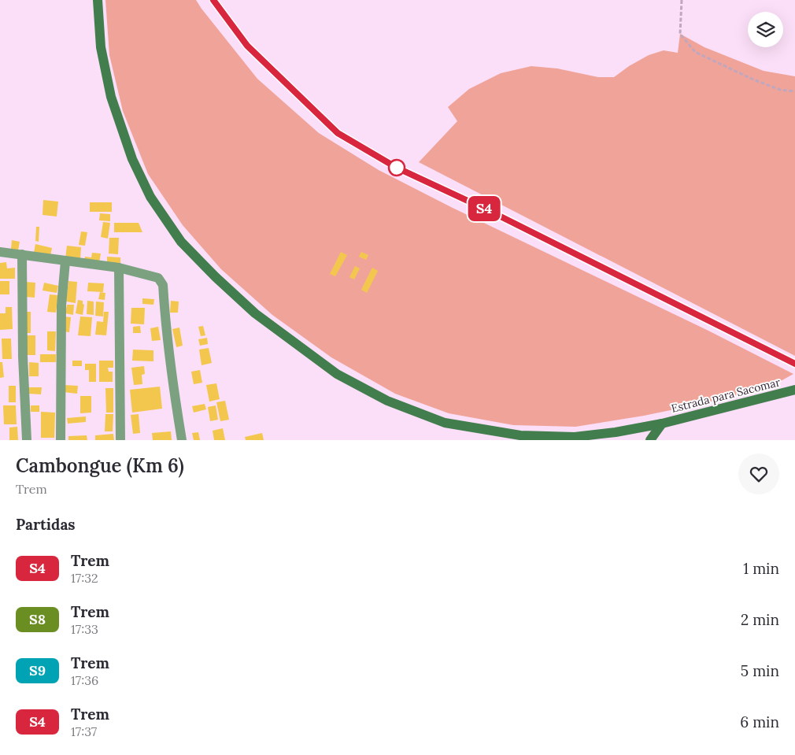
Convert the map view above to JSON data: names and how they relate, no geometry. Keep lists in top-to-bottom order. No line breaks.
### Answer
{"streets":{"street":["Estrada para Sacomar"]},"page":{"on_map":"S4","heading":[["Cambongue (Km 6)","Trem"],"Partidas"],"list":[{"mark":"S4","name":"Trem","note":"17:32","value":"1 min"},{"mark":"S8","name":"Trem","note":"17:33","value":"2 min"},{"mark":"S9","name":"Trem","note":"17:36","value":"5 min"},{"mark":"S4","name":"Trem","note":"17:37","value":"6 min"}]}}
